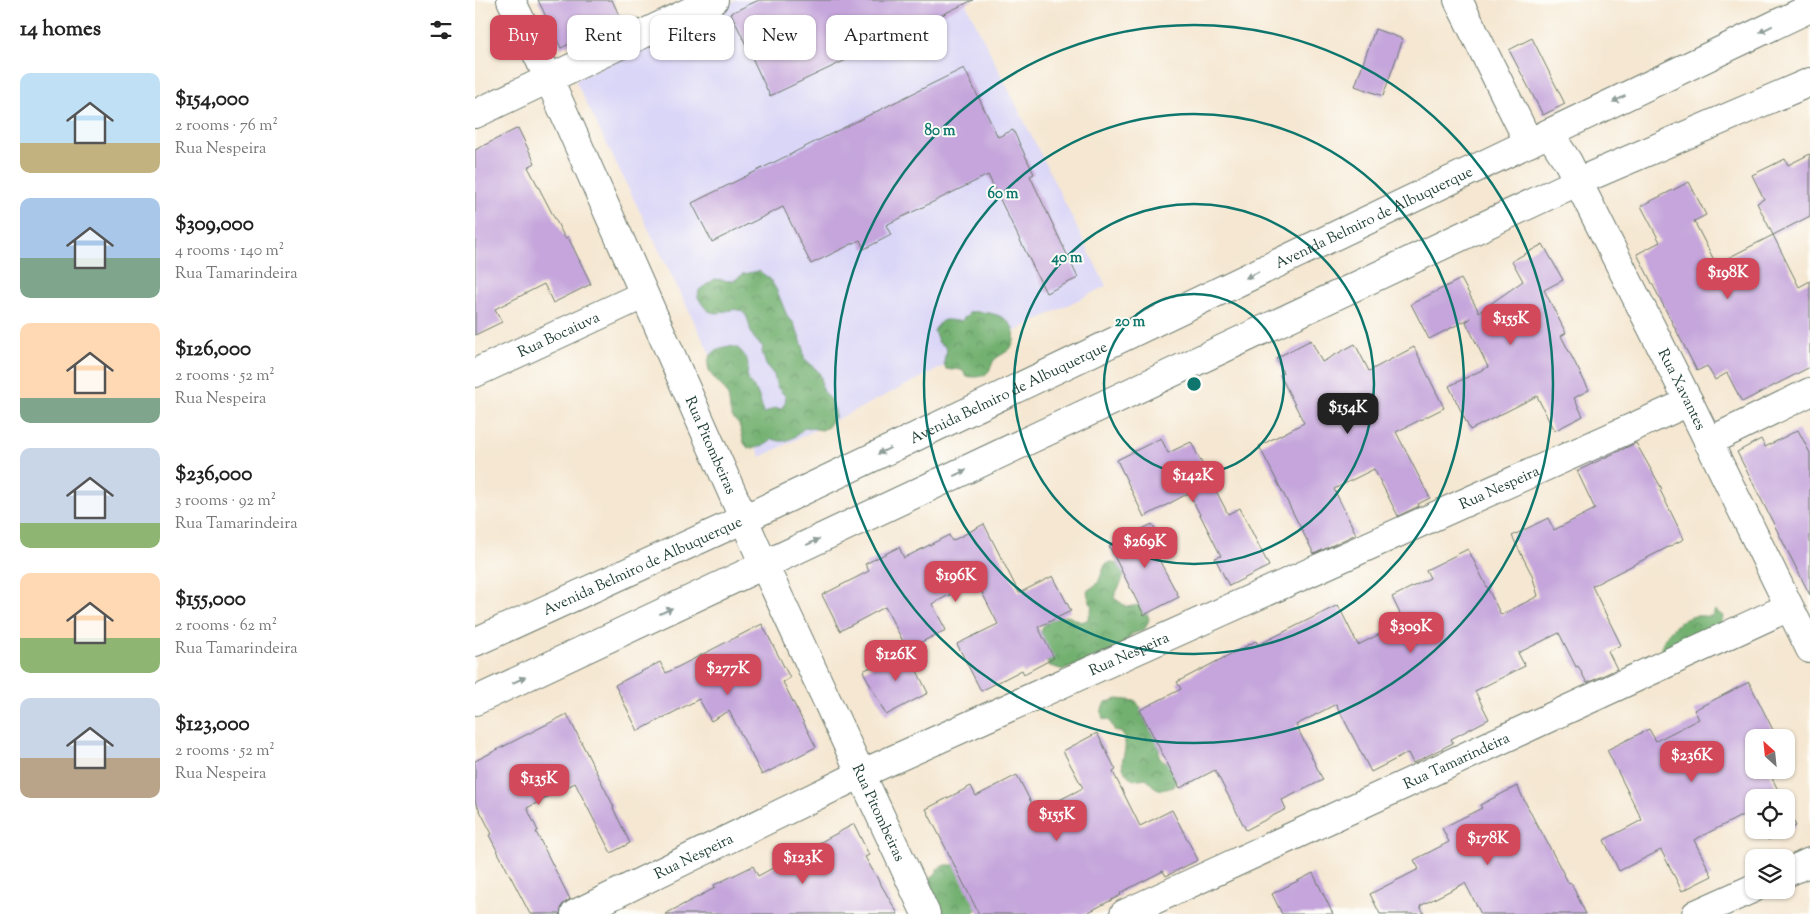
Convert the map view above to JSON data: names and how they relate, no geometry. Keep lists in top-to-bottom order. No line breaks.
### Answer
{"streets":{"street":["Avenida Belmiro de Albuquerque","Rua Bocaiuva","Rua Xavantes","Rua Pitombeiras","Rua Nespeira","Rua Tamarindeira"]},"crossings":[["Avenida Belmiro de Albuquerque","Rua Xavantes"],["Avenida Belmiro de Albuquerque","Rua Pitombeiras"],["Rua Bocaiuva","Rua Pitombeiras"],["Rua Xavantes","Rua Nespeira"],["Rua Xavantes","Rua Tamarindeira"],["Rua Pitombeiras","Rua Nespeira"]],"north":"top left","page":{"heading":"14 homes","chip":["Buy","Rent","Filters","New","Apartment"],"list":[{"name":"$154,000","note":"2 rooms · 76 m² · Rua Nespeira"},{"name":"$309,000","note":"4 rooms · 140 m² · Rua Tamarindeira"},{"name":"$126,000","note":"2 rooms · 52 m² · Rua Nespeira"},{"name":"$236,000","note":"3 rooms · 92 m² · Rua Tamarindeira"},{"name":"$155,000","note":"2 rooms · 62 m² · Rua Tamarindeira"},{"name":"$123,000","note":"2 rooms · 52 m² · Rua Nespeira"}],"price":["$198K","$155K","$154K","$142K","$269K","$196K","$309K","$126K","$277K","$236K","$135K","$155K","$178K","$123K"]},"rings":["80 m","60 m","40 m","20 m"]}
